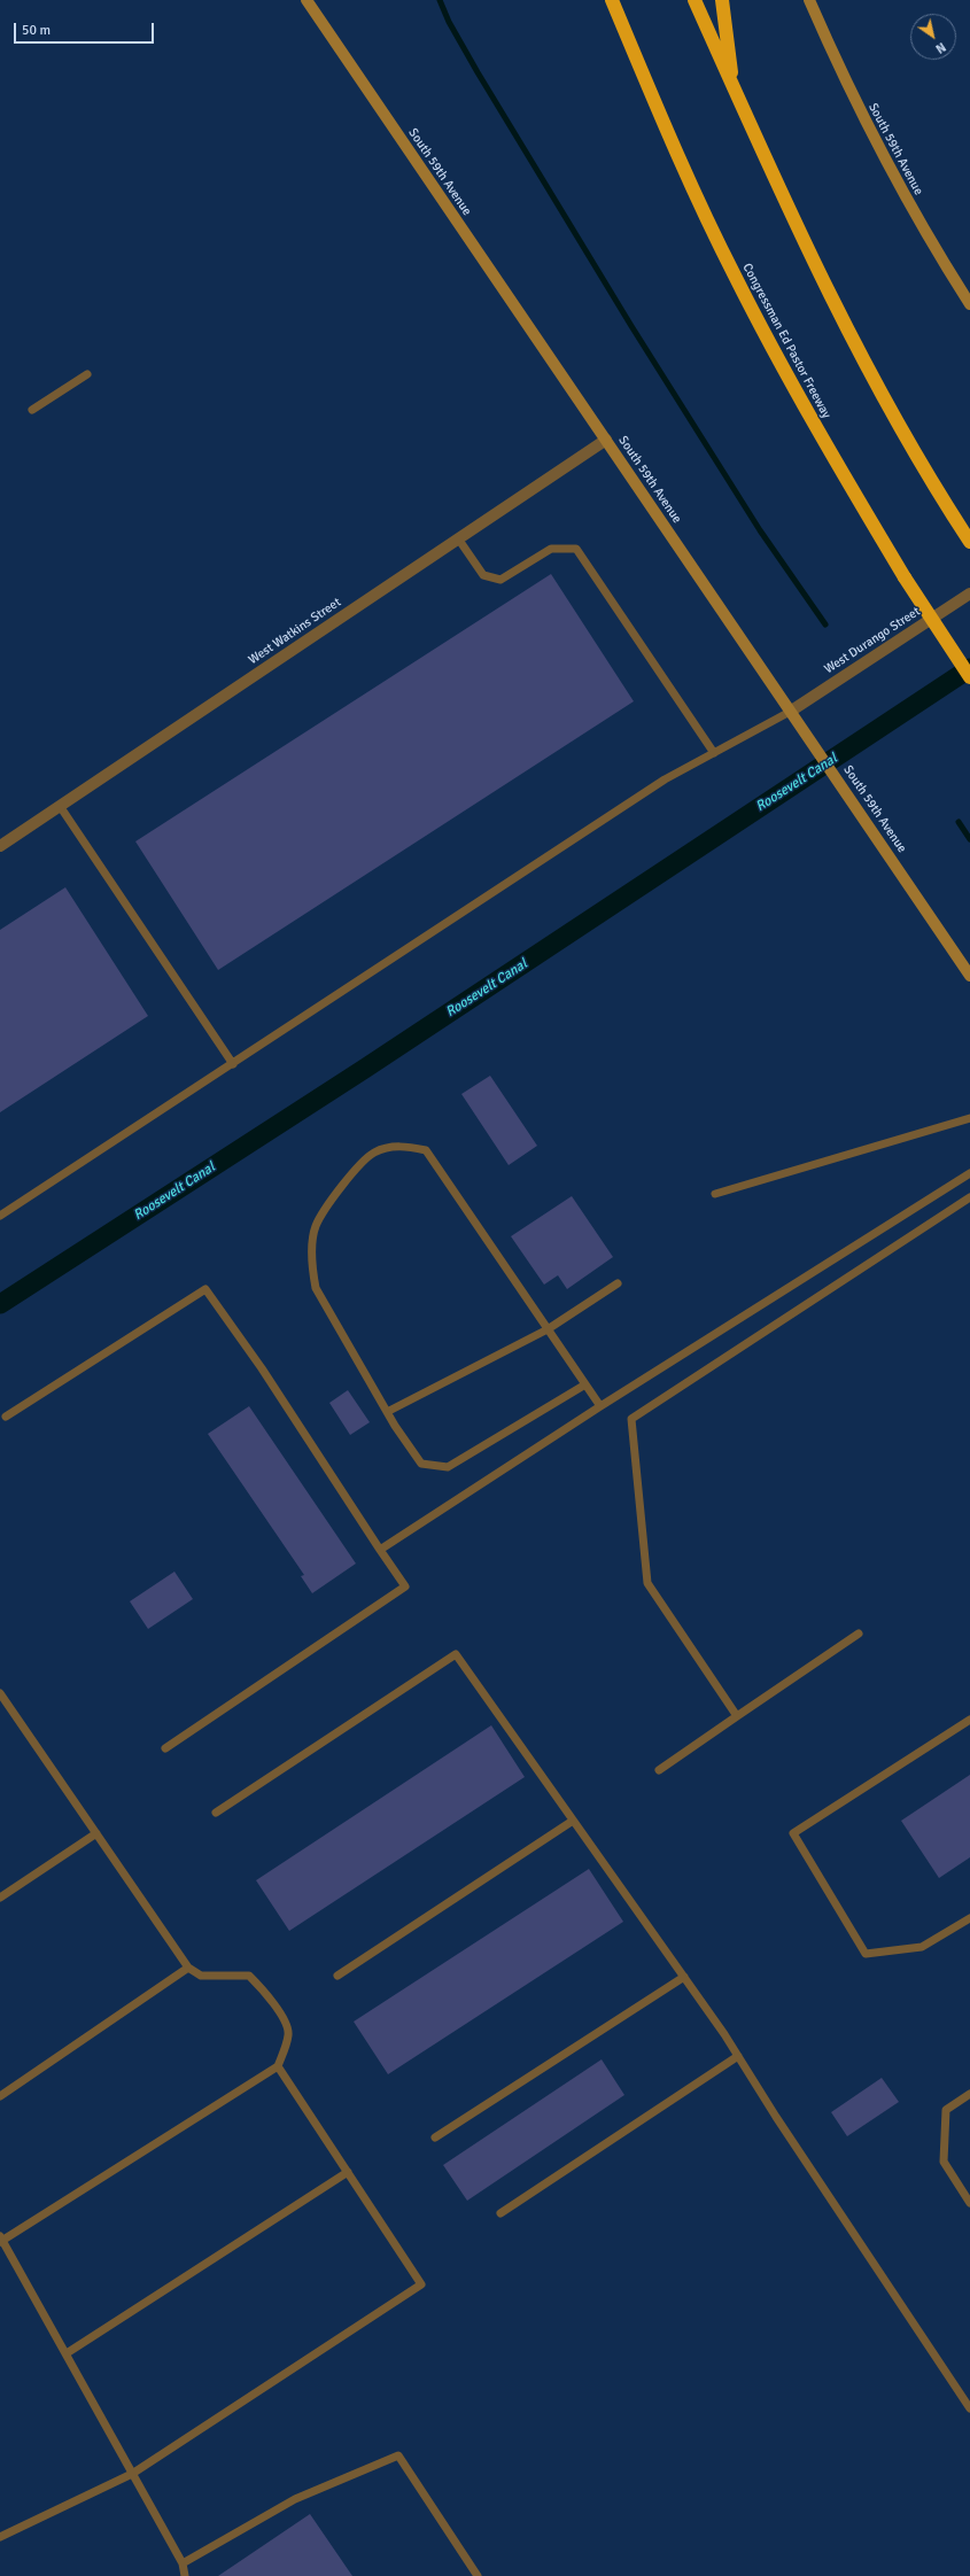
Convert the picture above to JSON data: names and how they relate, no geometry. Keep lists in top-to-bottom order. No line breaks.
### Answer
{"streets":{"highway":["Congressman Ed Pastor Freeway"],"main road":["South 59th Avenue"],"street":["West Watkins Street","West Durango Street"]},"crossings":[["South 59th Avenue","West Watkins Street"],["South 59th Avenue","West Durango Street"]],"water":["Roosevelt Canal"],"scale_bar":"50 m","north":"bottom right"}
